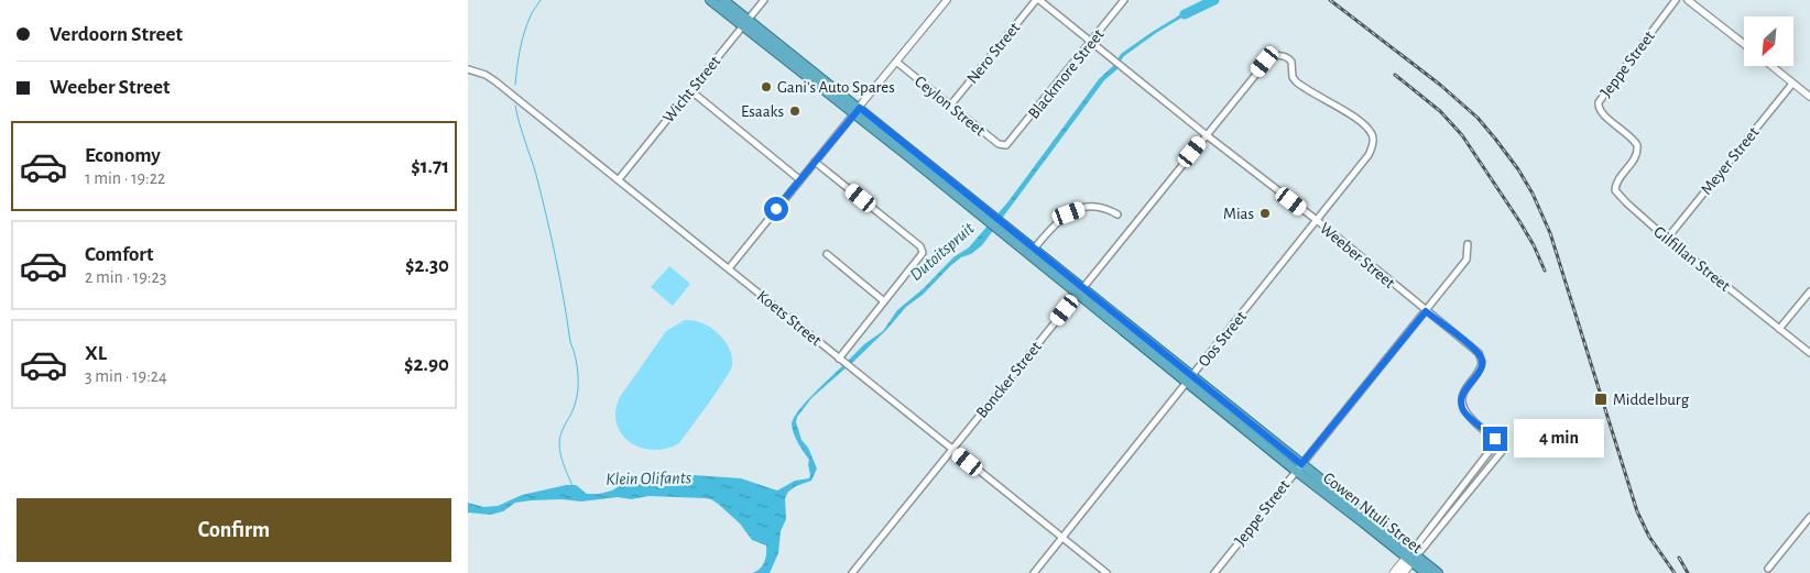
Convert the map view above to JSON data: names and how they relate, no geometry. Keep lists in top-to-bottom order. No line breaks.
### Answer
{"streets":{"highway":["Cowen Ntuli Street"],"street":["Nero Street","Jeppe Street","Blackmore Street","Wicht Street","Ceylon Street","Meyer Street","Weeber Street","Gilfillan Street","Koets Street","Oos Street","Boncker Street"]},"crossings":[["Nero Street","Ceylon Street"],["Nero Street","Weeber Street"],["Jeppe Street","Weeber Street"],["Jeppe Street","Gilfillan Street"],["Jeppe Street","Cowen Ntuli Street"],["Blackmore Street","Ceylon Street"],["Blackmore Street","Weeber Street"],["Wicht Street","Koets Street"],["Wicht Street","Cowen Ntuli Street"],["Meyer Street","Gilfillan Street"],["Weeber Street","Oos Street"],["Weeber Street","Boncker Street"],["Weeber Street","Cowen Ntuli Street"],["Koets Street","Oos Street"],["Koets Street","Boncker Street"],["Oos Street","Boncker Street"],["Oos Street","Cowen Ntuli Street"],["Boncker Street","Cowen Ntuli Street"]],"water":["Dutoitspruit","Klein Olifants"],"places":{"other":["Gani's Auto Spares","Esaaks","Mias"],"transit":["Middelburg"]},"north":"bottom left","page":{"banner":["Verdoorn Street","Weeber Street"],"list":[{"name":"Economy","note":"1 min · 19:22","value":"$1.71"},{"name":"Comfort","note":"2 min · 19:23","value":"$2.30"},{"name":"XL","note":"3 min · 19:24","value":"$2.90"}],"bubble":"4 min","buttons":"Confirm"}}
